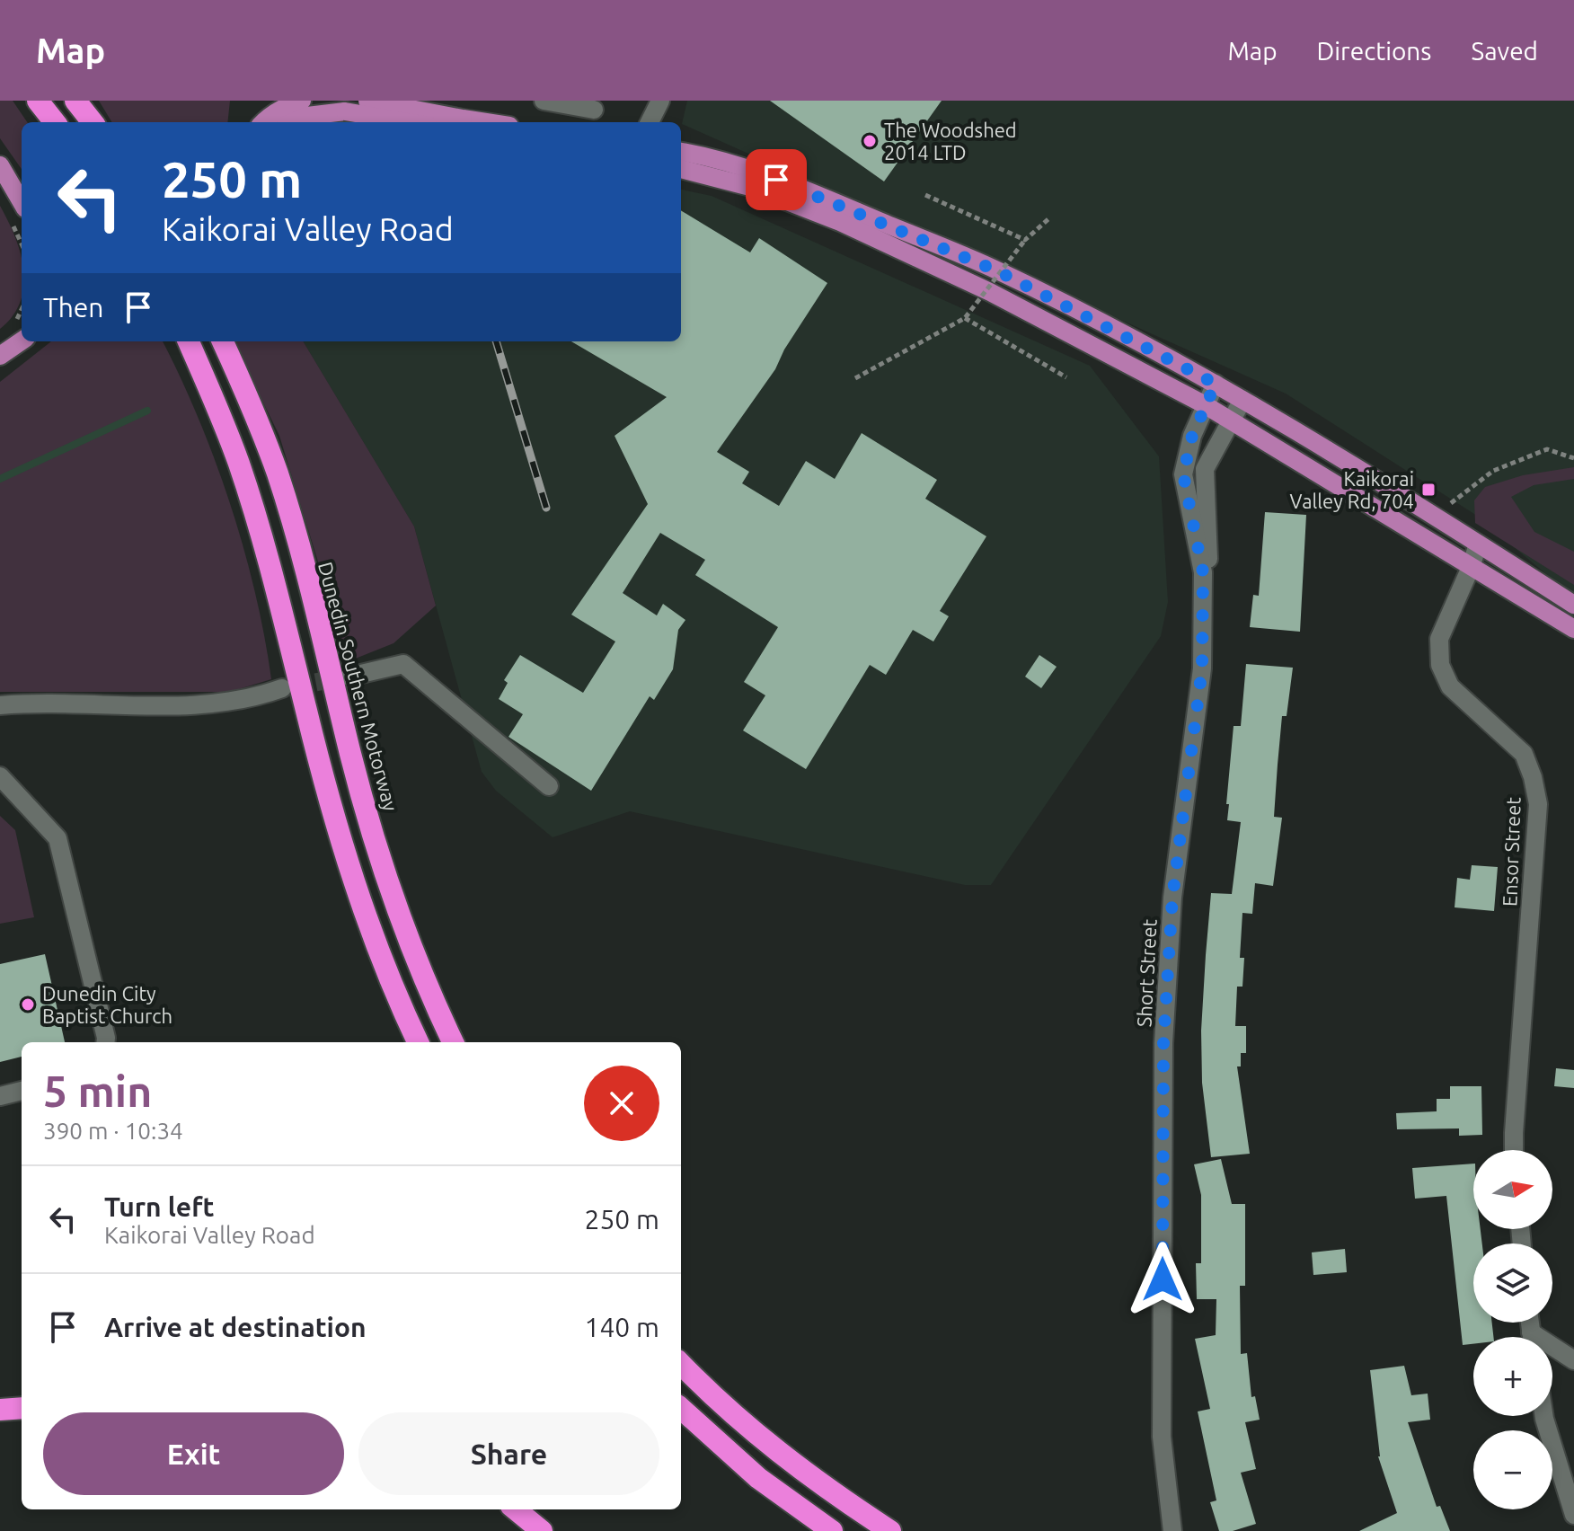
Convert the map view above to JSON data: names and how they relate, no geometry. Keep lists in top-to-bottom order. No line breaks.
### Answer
{"streets":{"highway":["Dunedin Southern Motorway"],"street":["Ensor Street","Short Street"]},"places":{"other":["The Woodshed 2014 LTD","Dunedin City Baptist Church"],"transit":["Kaikorai Valley Rd, 704"]},"north":"right","page":{"header":"Map","nav":["Map","Directions","Saved"],"turn":["250 m","Kaikorai Valley Road"],"then":"Then","heading":["5 min","390 m · 10:34"],"map_buttons":["+","−"],"list":[{"name":"Turn left","note":"Kaikorai Valley Road","value":"250 m"},{"name":"Arrive at destination","value":"140 m"}],"buttons":["Exit","Share"]}}
